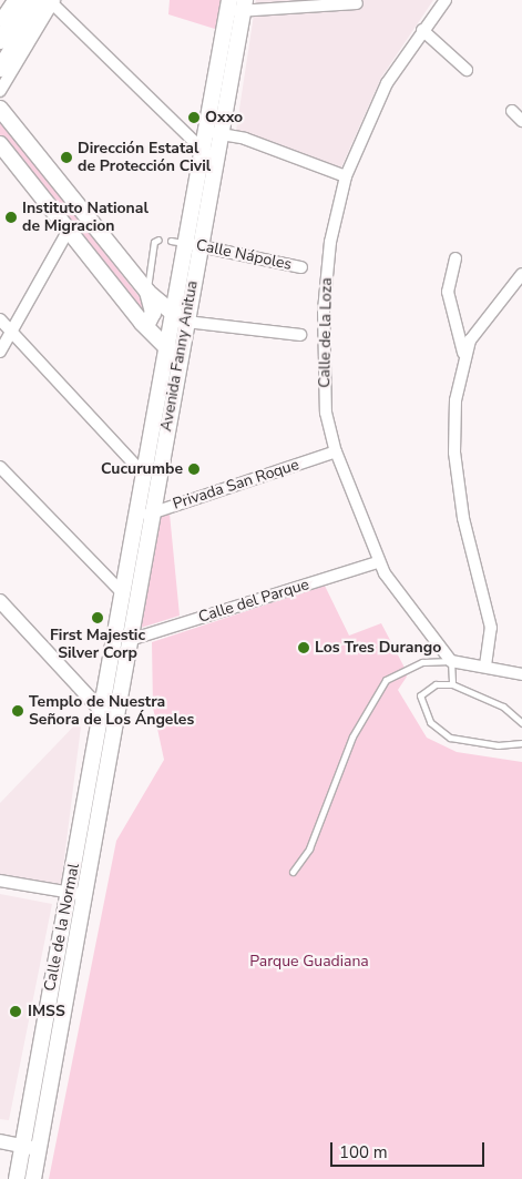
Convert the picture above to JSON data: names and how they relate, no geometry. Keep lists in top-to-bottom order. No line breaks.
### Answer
{"streets":{"main road":["Avenida Fanny Anitua","Calle de la Normal"],"street":["Calle Nápoles","Calle de la Loza","Privada San Roque","Calle del Parque"]},"crossings":[["Calle Nápoles","Avenida Fanny Anitua"],["Calle de la Loza","Privada San Roque"],["Calle de la Loza","Calle del Parque"],["Avenida Fanny Anitua","Privada San Roque"],["Avenida Fanny Anitua","Calle del Parque"],["Avenida Fanny Anitua","Calle de la Normal"]],"parks":["Parque Guadiana"],"places":["Oxxo","Dirección Estatal de Protección Civil","Instituto National de Migracion","Cucurumbe","First Majestic Silver Corp","Los Tres Durango","Templo de Nuestra Señora de Los Ángeles","IMSS"],"scale_bar":"100 m"}
